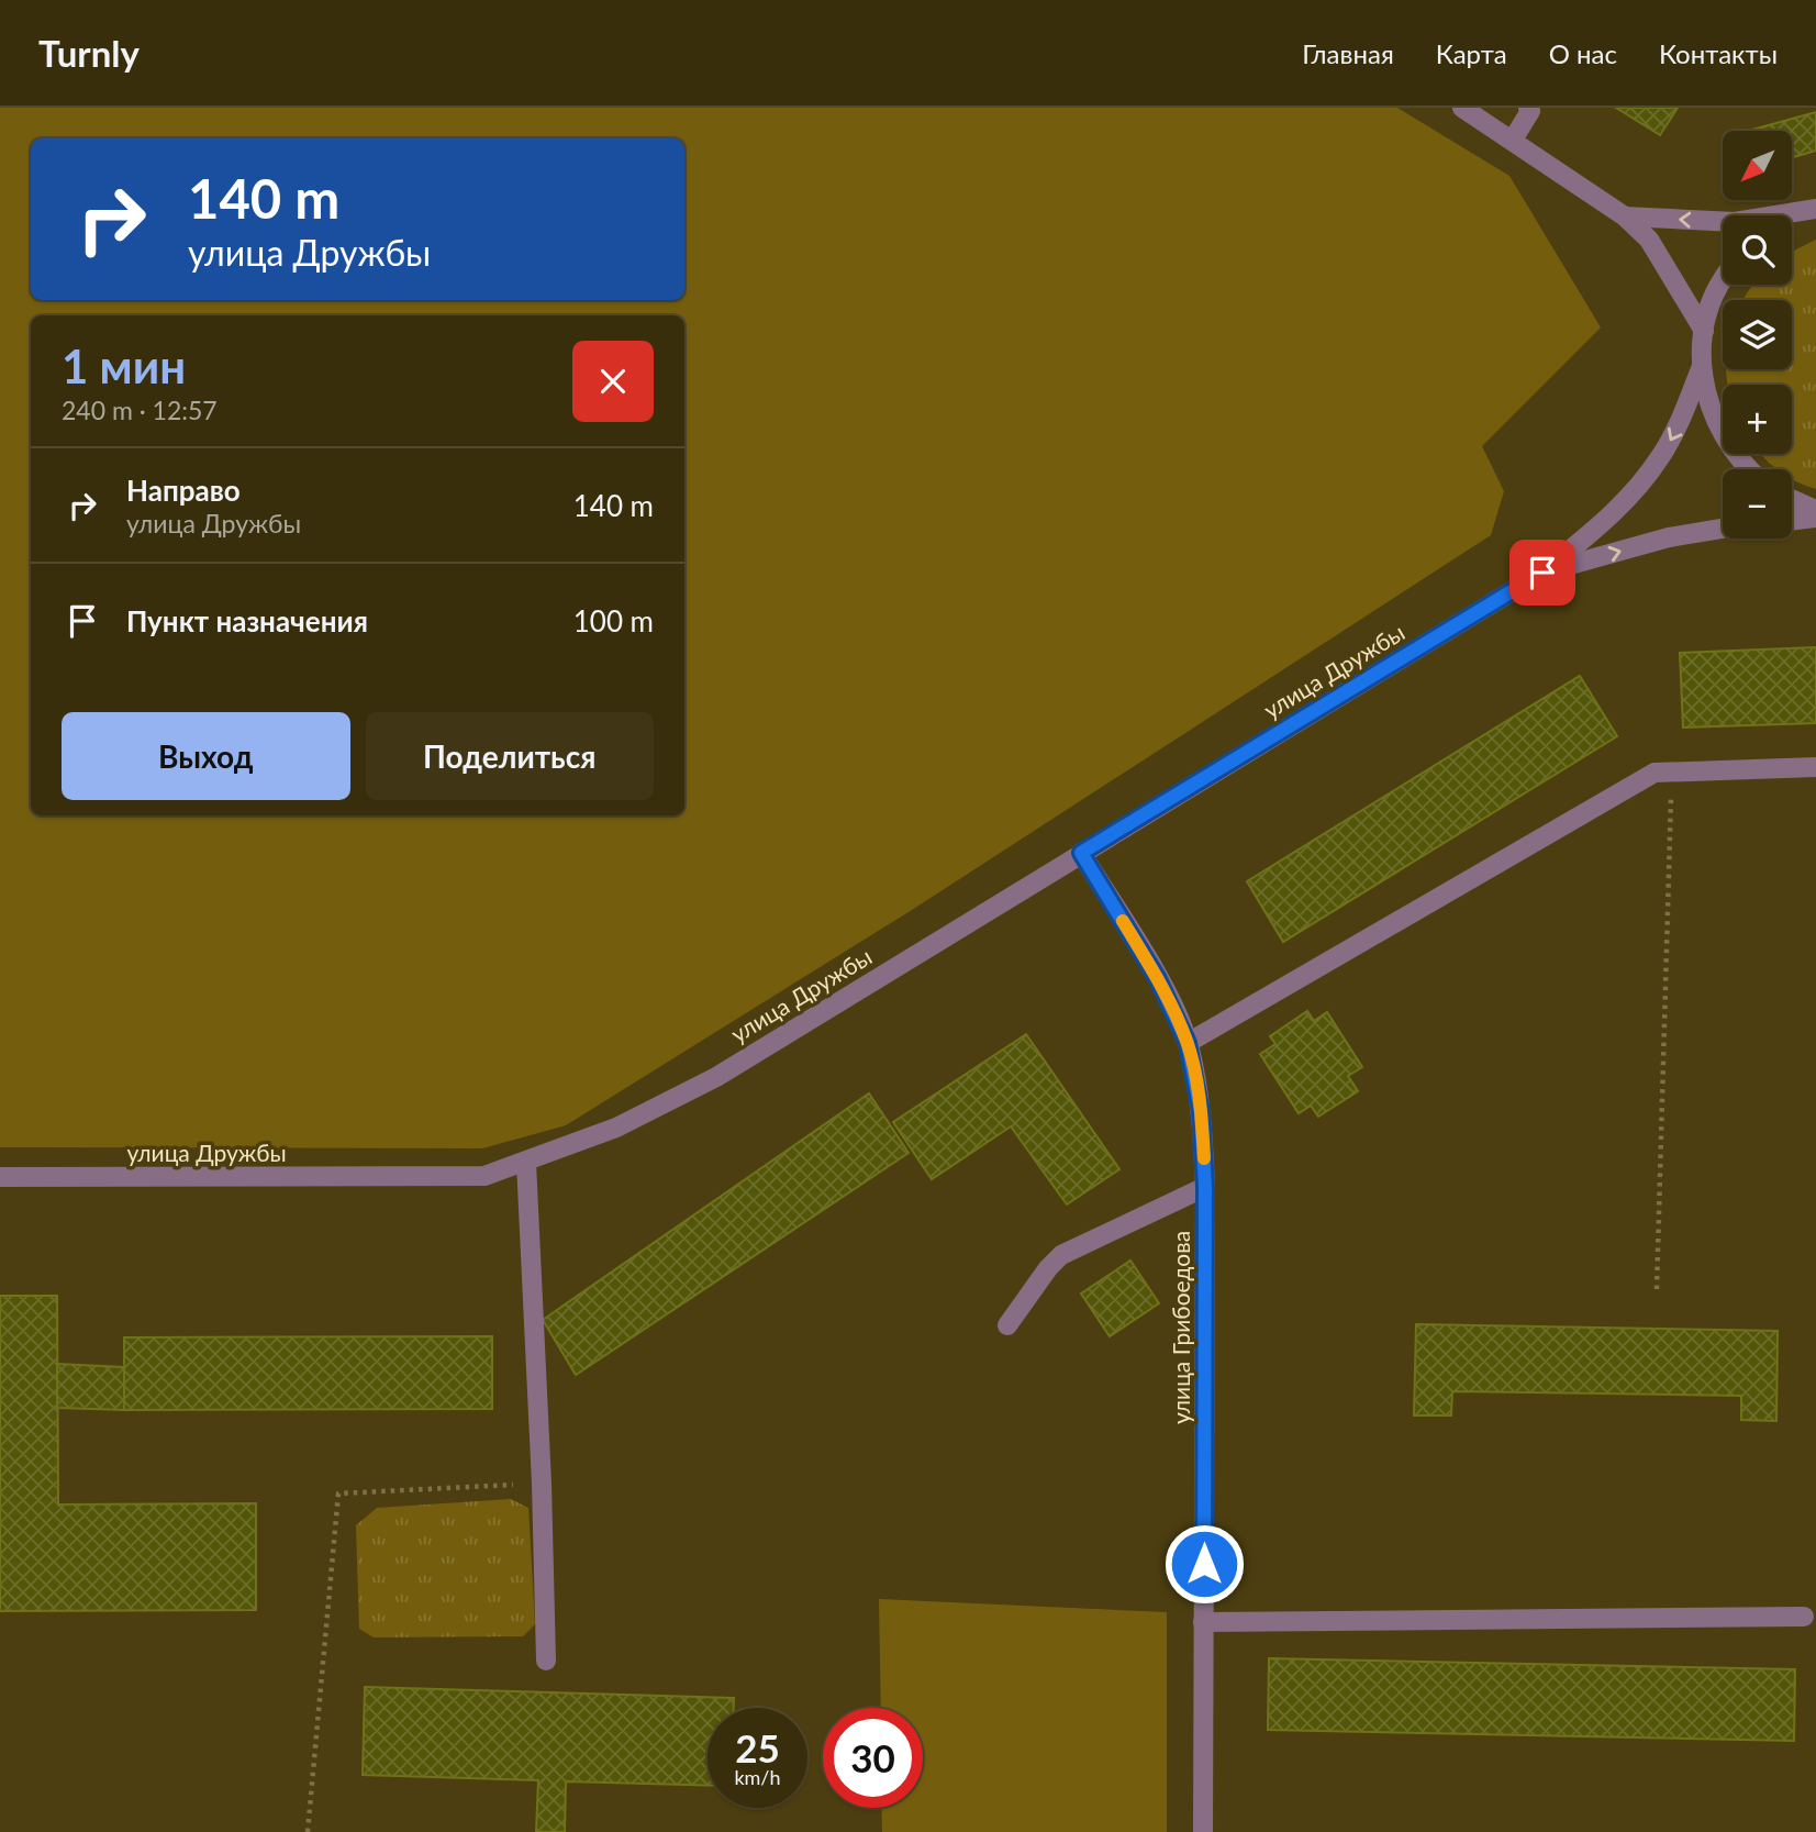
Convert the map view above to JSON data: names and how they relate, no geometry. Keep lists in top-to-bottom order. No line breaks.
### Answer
{"streets":{"street":["улица Дружбы","улица Грибоедова"]},"crossings":[["улица Дружбы","улица Грибоедова"]],"north":"bottom left","page":{"header":"Turnly","nav":["Главная","Карта","О нас","Контакты"],"map_buttons":["+","−"],"turn":["140 m","улица Дружбы"],"heading":["1 мин","240 m · 12:57"],"list":[{"name":"Направо","note":"улица Дружбы","value":"140 m"},{"name":"Пункт назначения","value":"100 m"}],"buttons":["Выход","Поделиться"],"speed":"25 km/h","limit":"30"}}
